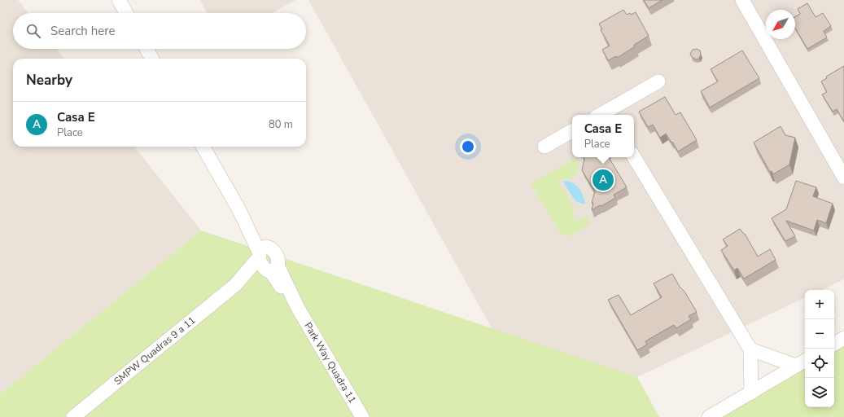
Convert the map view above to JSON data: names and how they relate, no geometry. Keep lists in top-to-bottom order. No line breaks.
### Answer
{"streets":{"street":["SMPW Quadras 9 a 11","Park Way Quadra 11"]},"crossings":[["SMPW Quadras 9 a 11","Park Way Quadra 11"]],"north":"bottom left","page":{"search":"Search here","heading":"Nearby","list":[{"mark":"A","name":"Casa E","note":"Place","value":"80 m"}],"popup":["Casa E","Place"],"pins":"A","map_buttons":["+","−"]}}
